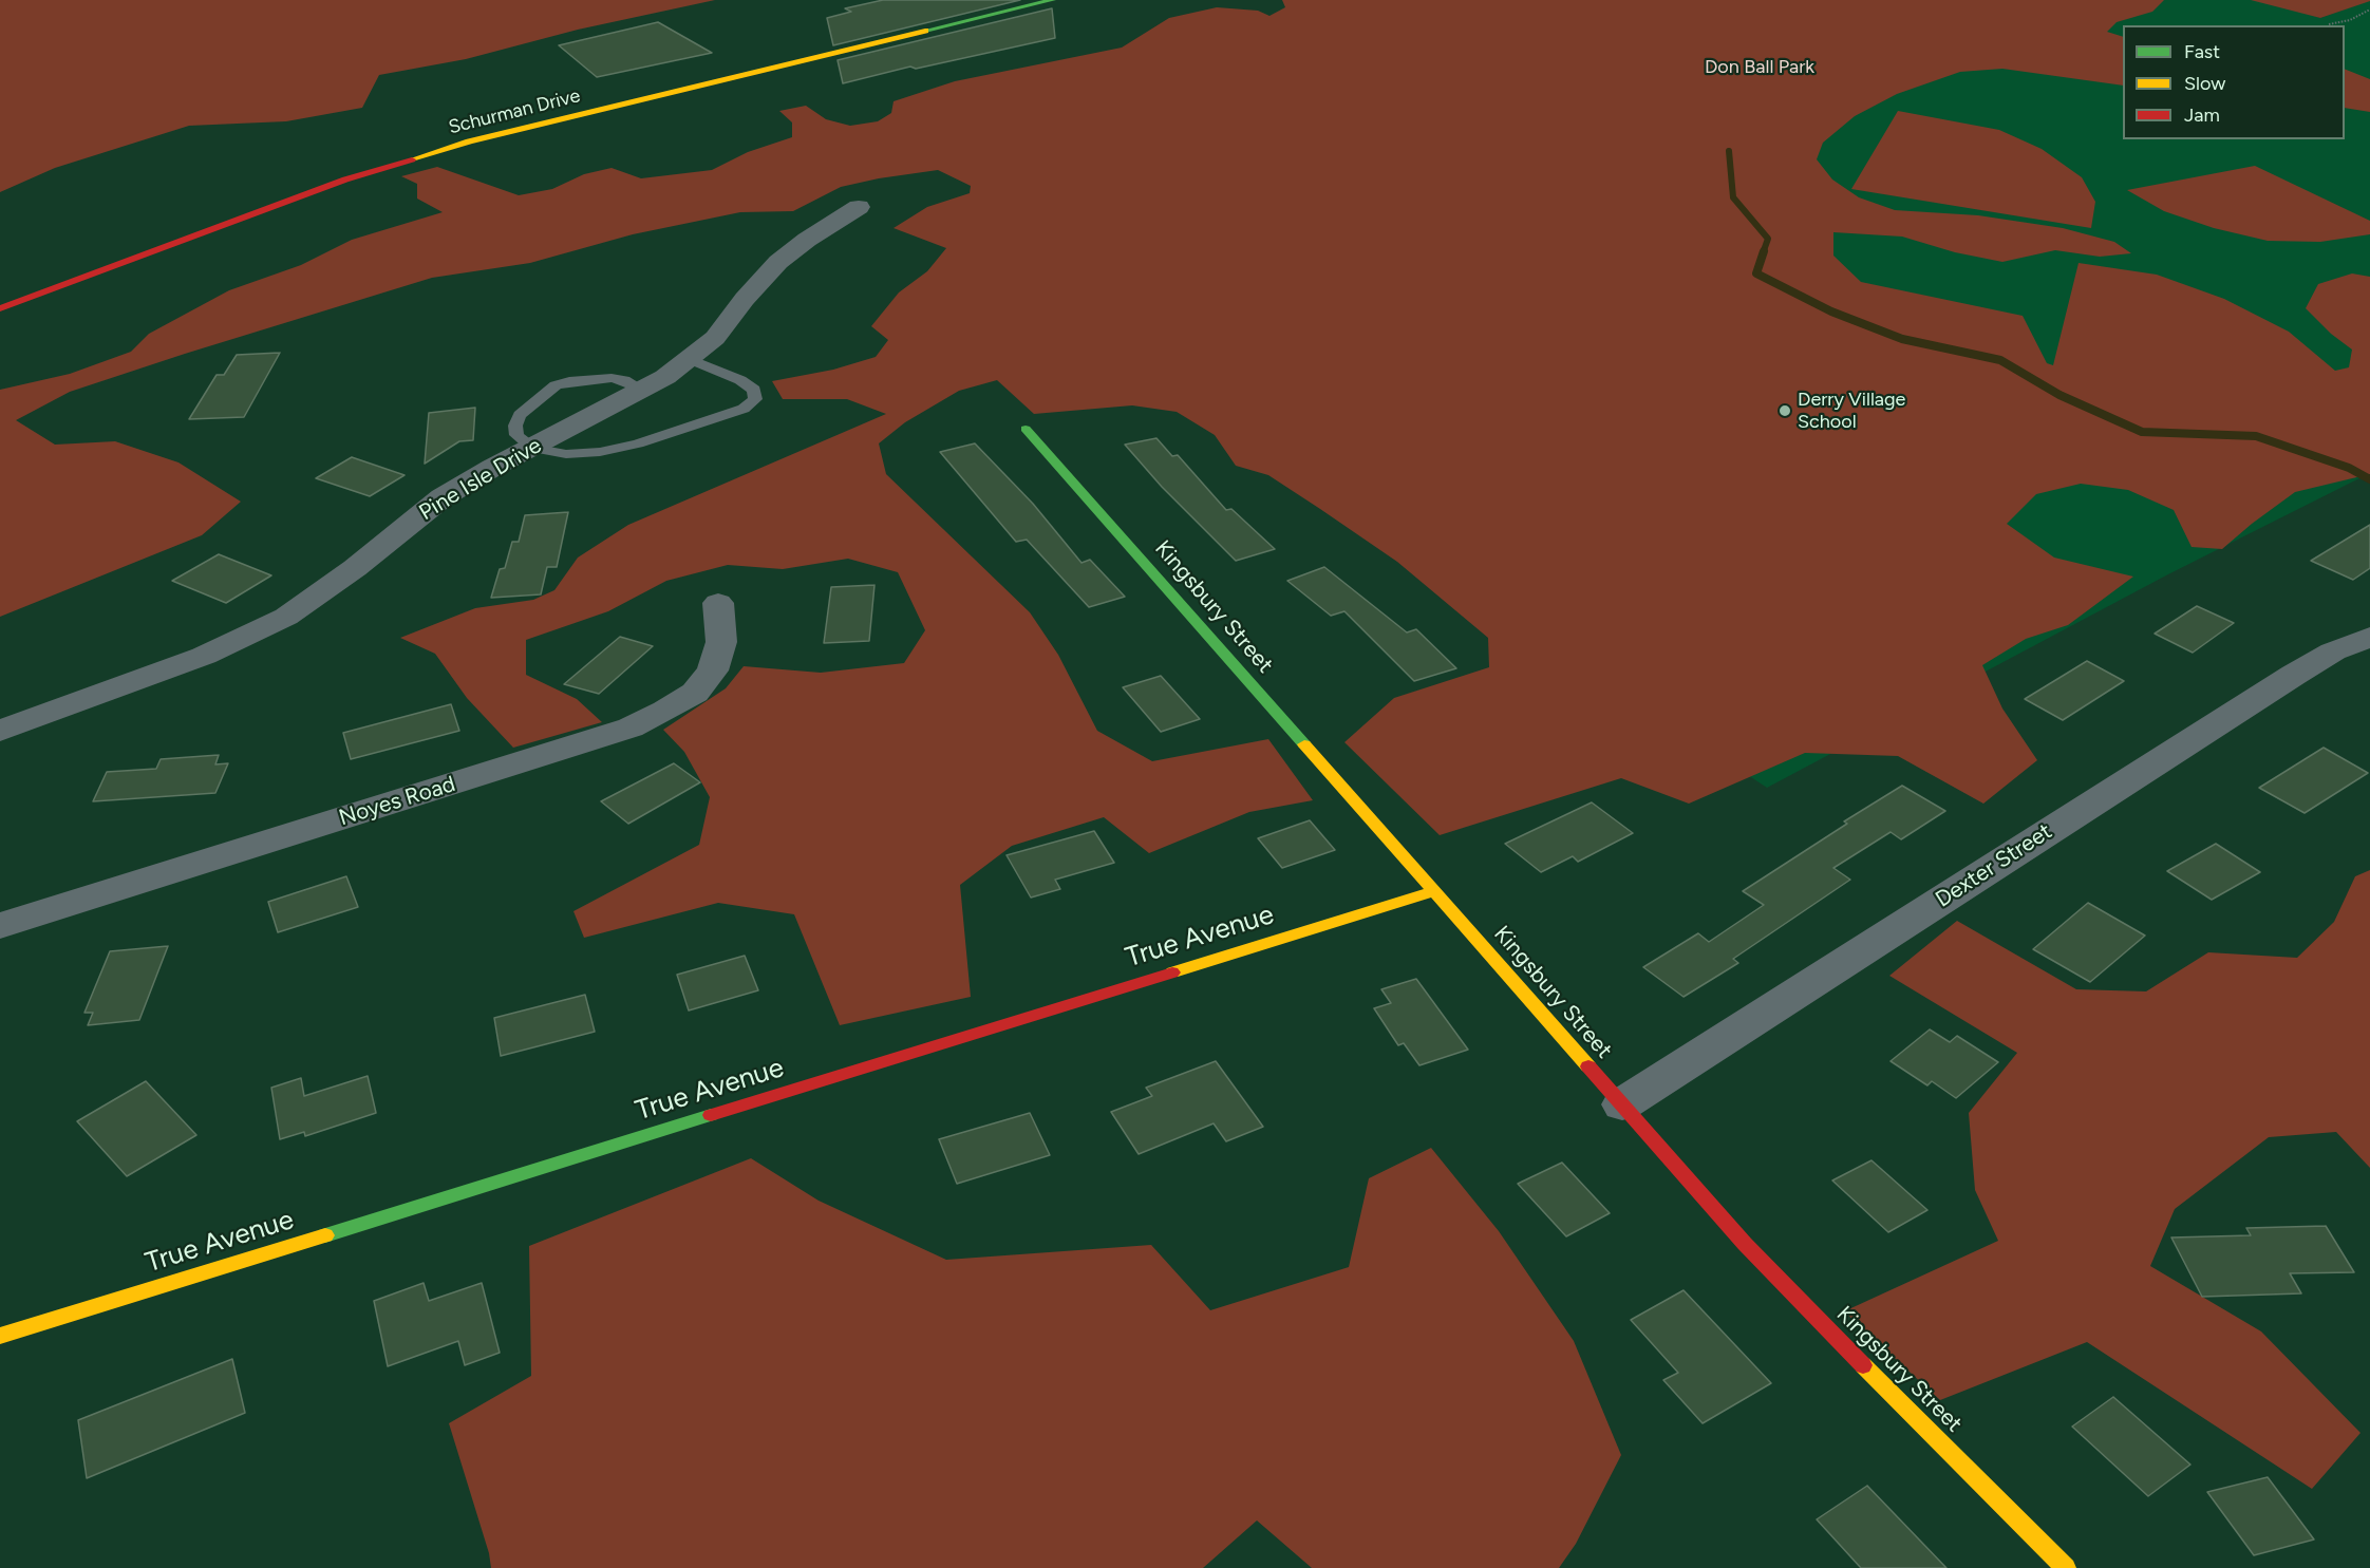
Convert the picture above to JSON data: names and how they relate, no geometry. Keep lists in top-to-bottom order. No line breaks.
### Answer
{"streets":{"street":["Schurman Drive","Pine Isle Drive","Kingsbury Street","Noyes Road","Dexter Street","True Avenue"]},"crossings":[["Kingsbury Street","Dexter Street"],["Kingsbury Street","True Avenue"]],"parks":["Don Ball Park"],"places":["Derry Village School"],"legend":["Fast","Slow","Jam"]}
